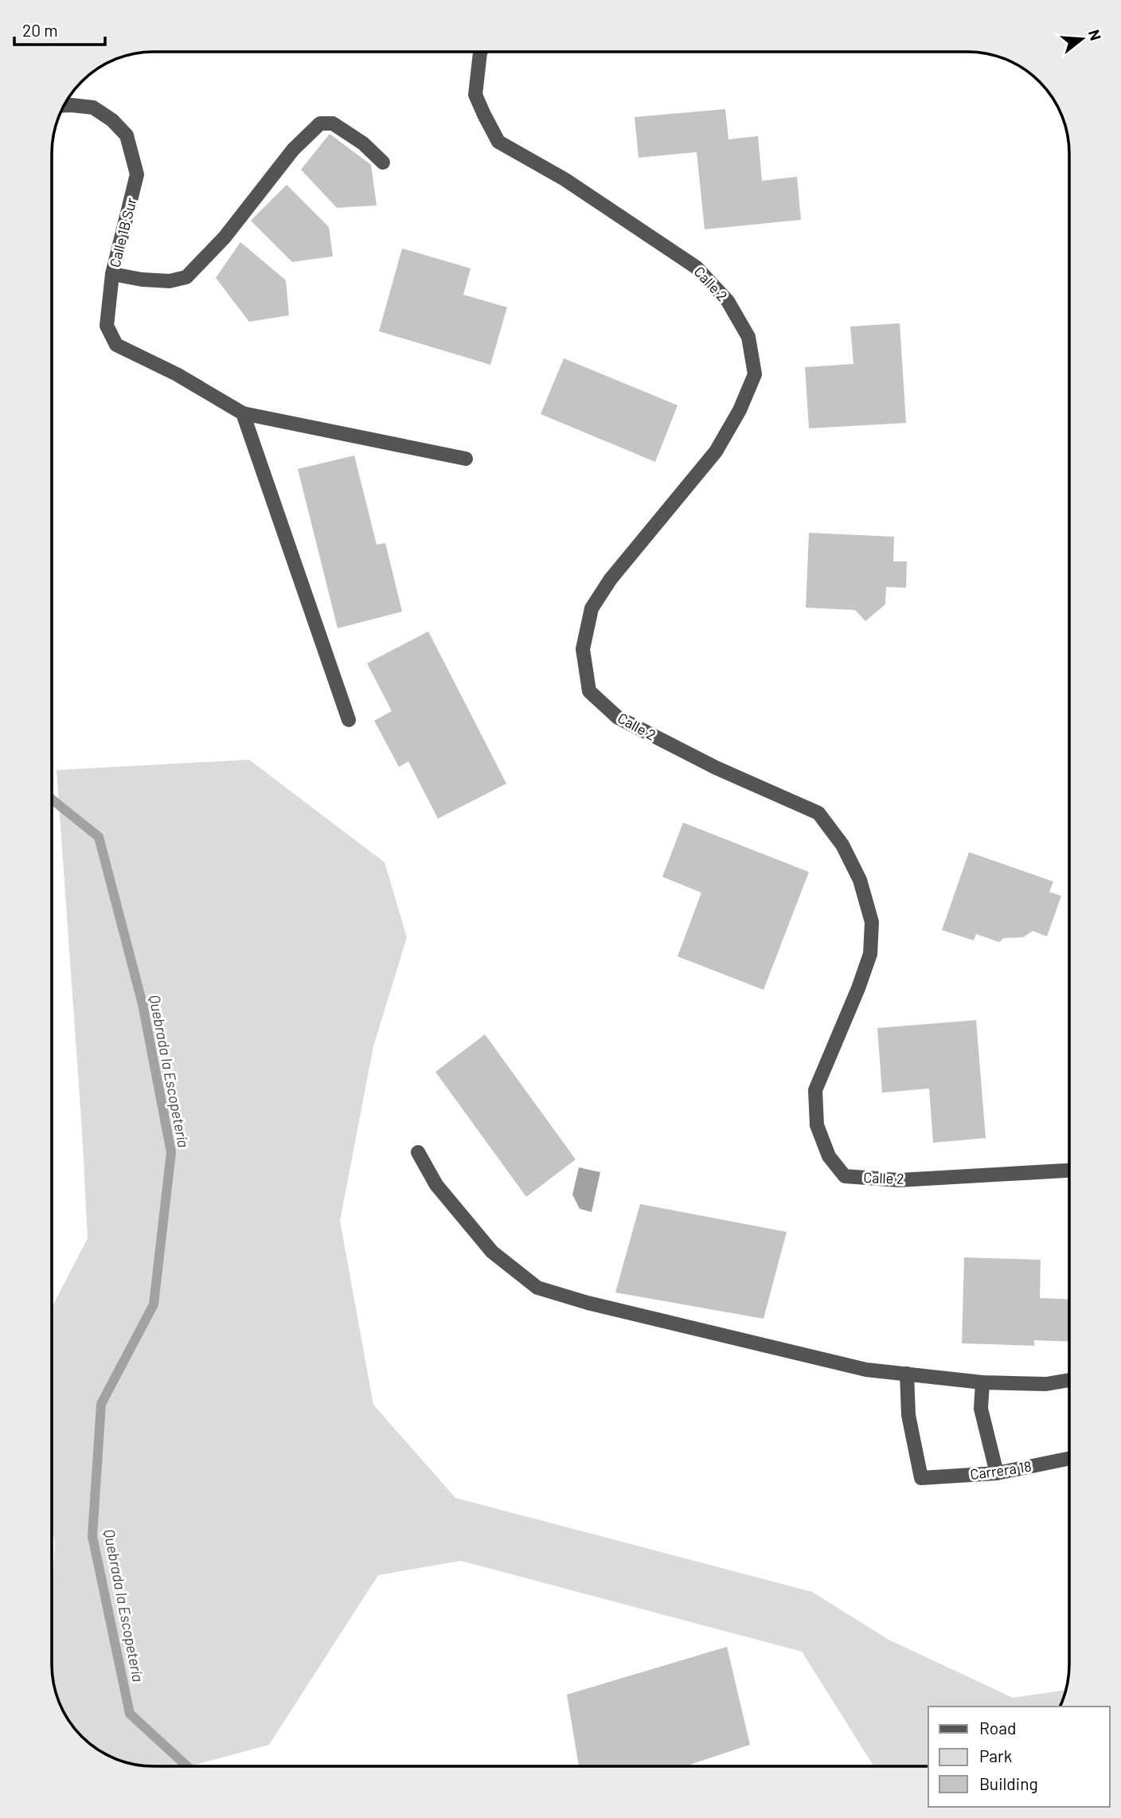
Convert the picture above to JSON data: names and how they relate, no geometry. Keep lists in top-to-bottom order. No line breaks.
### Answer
{"streets":{"street":["Calle 1B Sur","Calle 2","Carrera 18"]},"water":["Quebrada la Escopetería"],"legend":["Road","Park","Building"],"scale_bar":"20 m","north":"right"}
